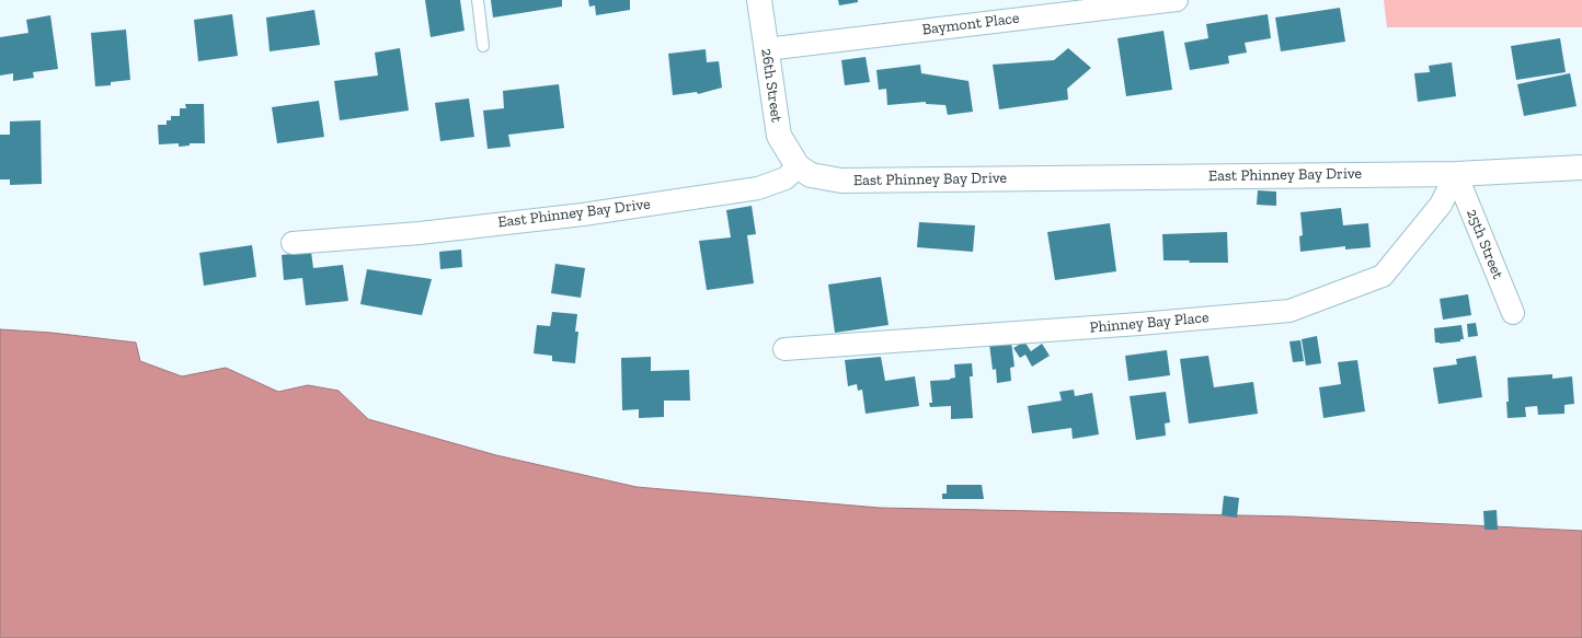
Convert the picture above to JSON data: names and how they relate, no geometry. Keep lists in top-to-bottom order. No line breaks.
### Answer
{"streets":{"street":["Baymont Place","26th Street","East Phinney Bay Drive","25th Street","Phinney Bay Place"]},"crossings":[["Baymont Place","26th Street"],["26th Street","East Phinney Bay Drive"],["East Phinney Bay Drive","25th Street"],["East Phinney Bay Drive","Phinney Bay Place"],["25th Street","Phinney Bay Place"]]}
